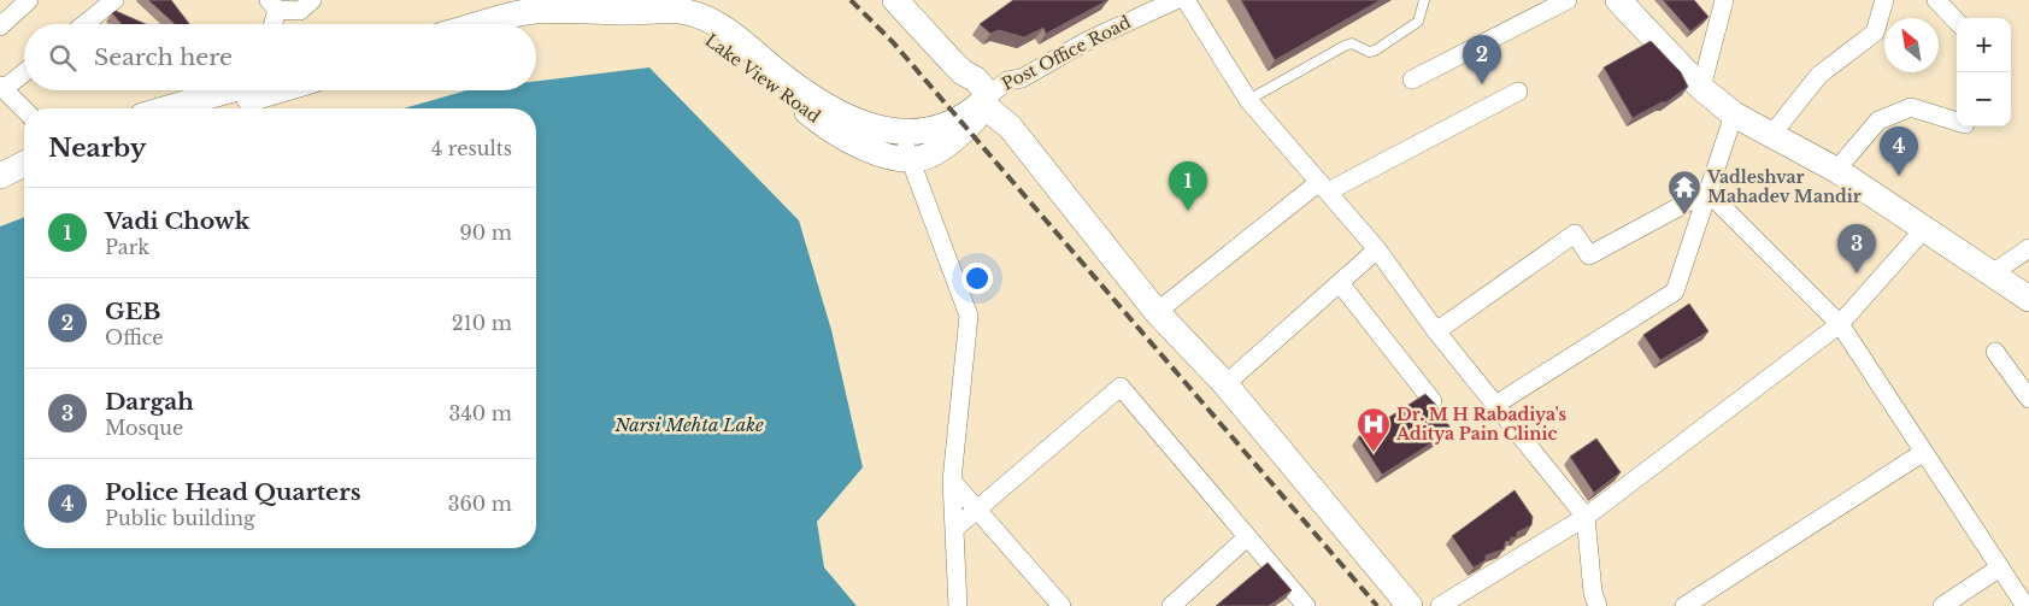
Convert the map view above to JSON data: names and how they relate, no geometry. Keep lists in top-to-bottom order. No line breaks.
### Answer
{"streets":{"main road":["Lake View Road"],"street":["Post Office Road"]},"crossings":[["Post Office Road","Lake View Road"]],"water":["Narsi Mehta Lake"],"places":{"temple":["Vadleshvar Mahadev Mandir"],"hospital":["Dr. M H Rabadiya's Aditya Pain Clinic"]},"north":"top left","page":{"map_buttons":["+","−"],"search":"Search here","pins":["2","4","1","3"],"heading":["Nearby","4 results"],"list":[{"mark":"1","name":"Vadi Chowk","note":"Park","value":"90 m"},{"mark":"2","name":"GEB","note":"Office","value":"210 m"},{"mark":"3","name":"Dargah","note":"Mosque","value":"340 m"},{"mark":"4","name":"Police Head Quarters","note":"Public building","value":"360 m"}]}}
